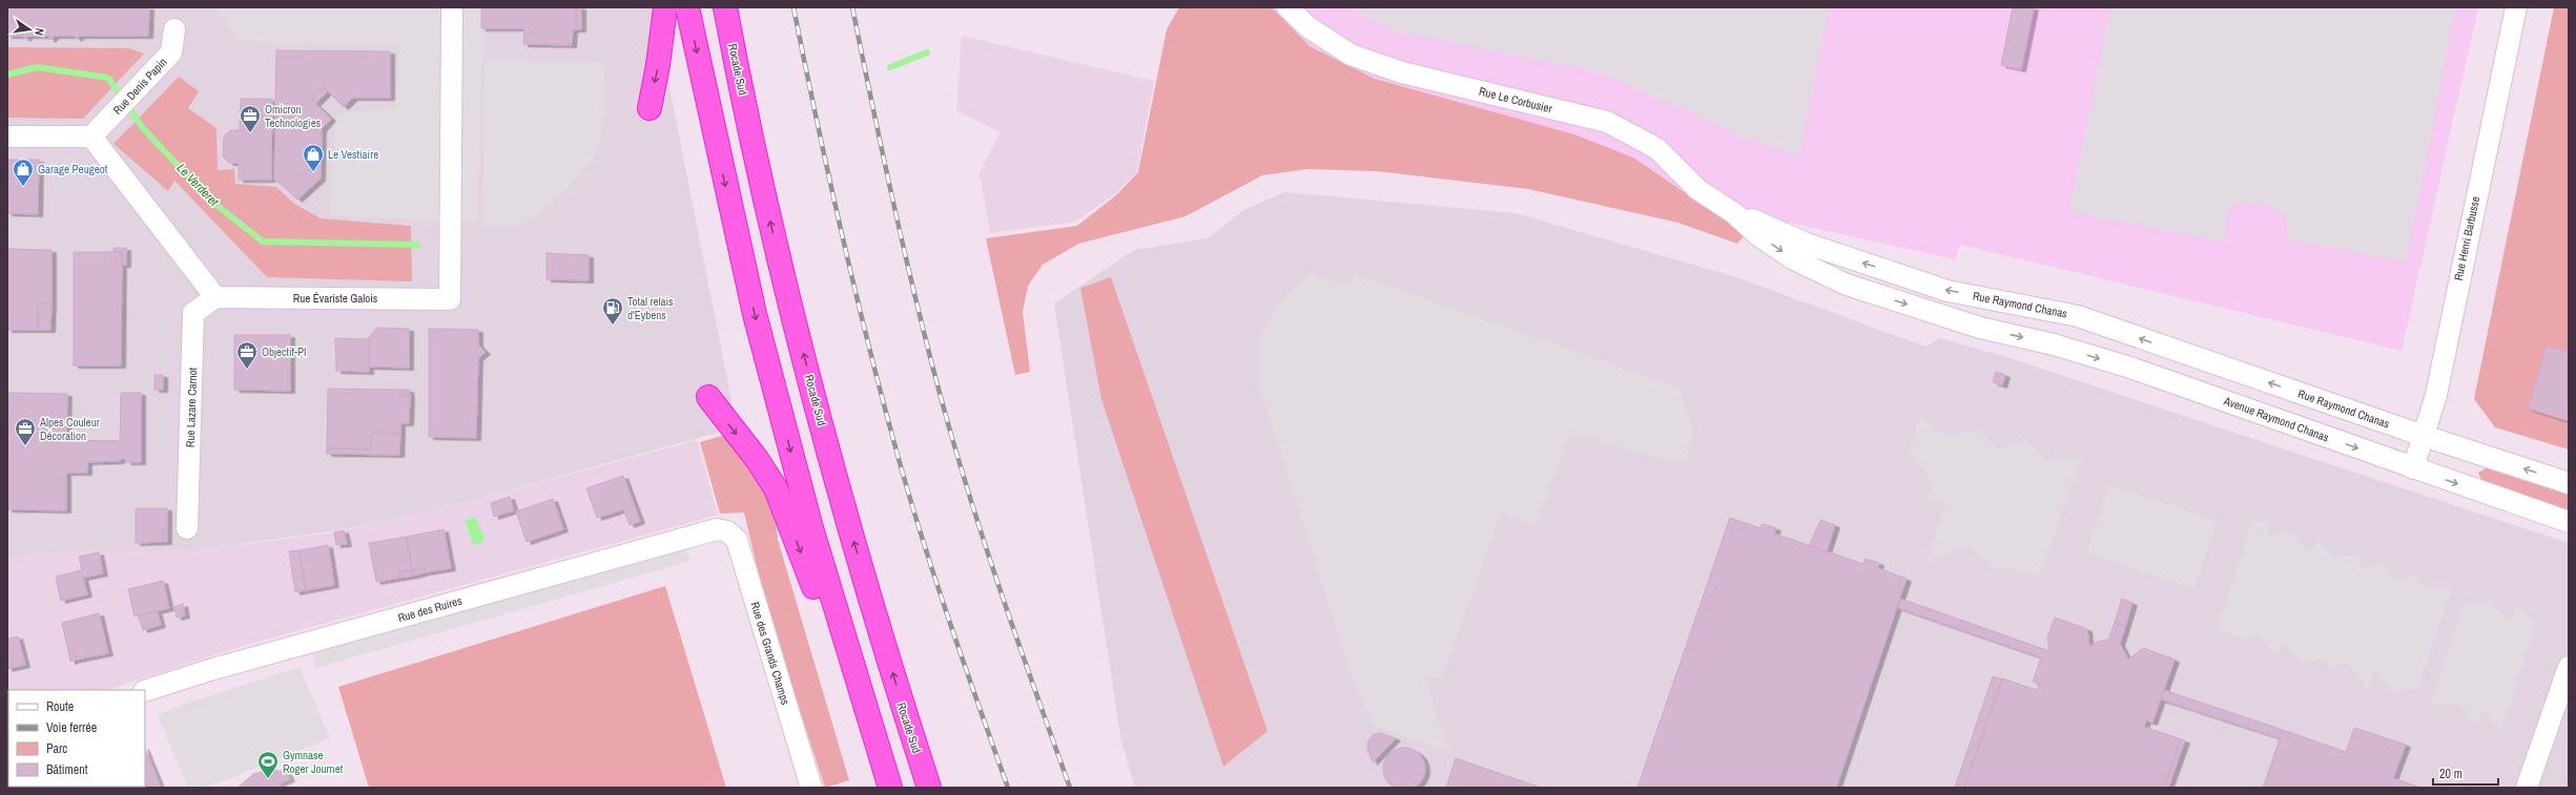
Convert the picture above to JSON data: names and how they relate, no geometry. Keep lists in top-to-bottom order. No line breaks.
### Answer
{"streets":{"highway":["Rocade Sud"],"street":["Rue Denis Papin","Rue Le Corbusier","Rue Henri Barbusse","Rue Évariste Galois","Rue Raymond Chanas","Rue Lazare Carnot","Avenue Raymond Chanas","Rue des Ruires","Rue des Grands Champs"]},"crossings":[["Rue Le Corbusier","Rue Raymond Chanas"],["Rue Le Corbusier","Avenue Raymond Chanas"],["Rue Henri Barbusse","Rue Raymond Chanas"],["Rue Henri Barbusse","Avenue Raymond Chanas"],["Rue Évariste Galois","Rue Lazare Carnot"],["Rue Raymond Chanas","Avenue Raymond Chanas"],["Rue des Ruires","Rue des Grands Champs"]],"one_way":["Rue Raymond Chanas","Avenue Raymond Chanas"],"water":["Le Verderet"],"places":{"office":["Omicron Technologies","Objectif-PI","Alpes Couleur Décoration"],"shop":["Le Vestiaire","Garage Peugeot"],"fuel station":["Total relais d'Eybens"],"sports":["Gymnase Roger Journet"]},"legend":["Route","Voie ferrée","Parc","Bâtiment"],"scale_bar":"20 m","north":"right"}
